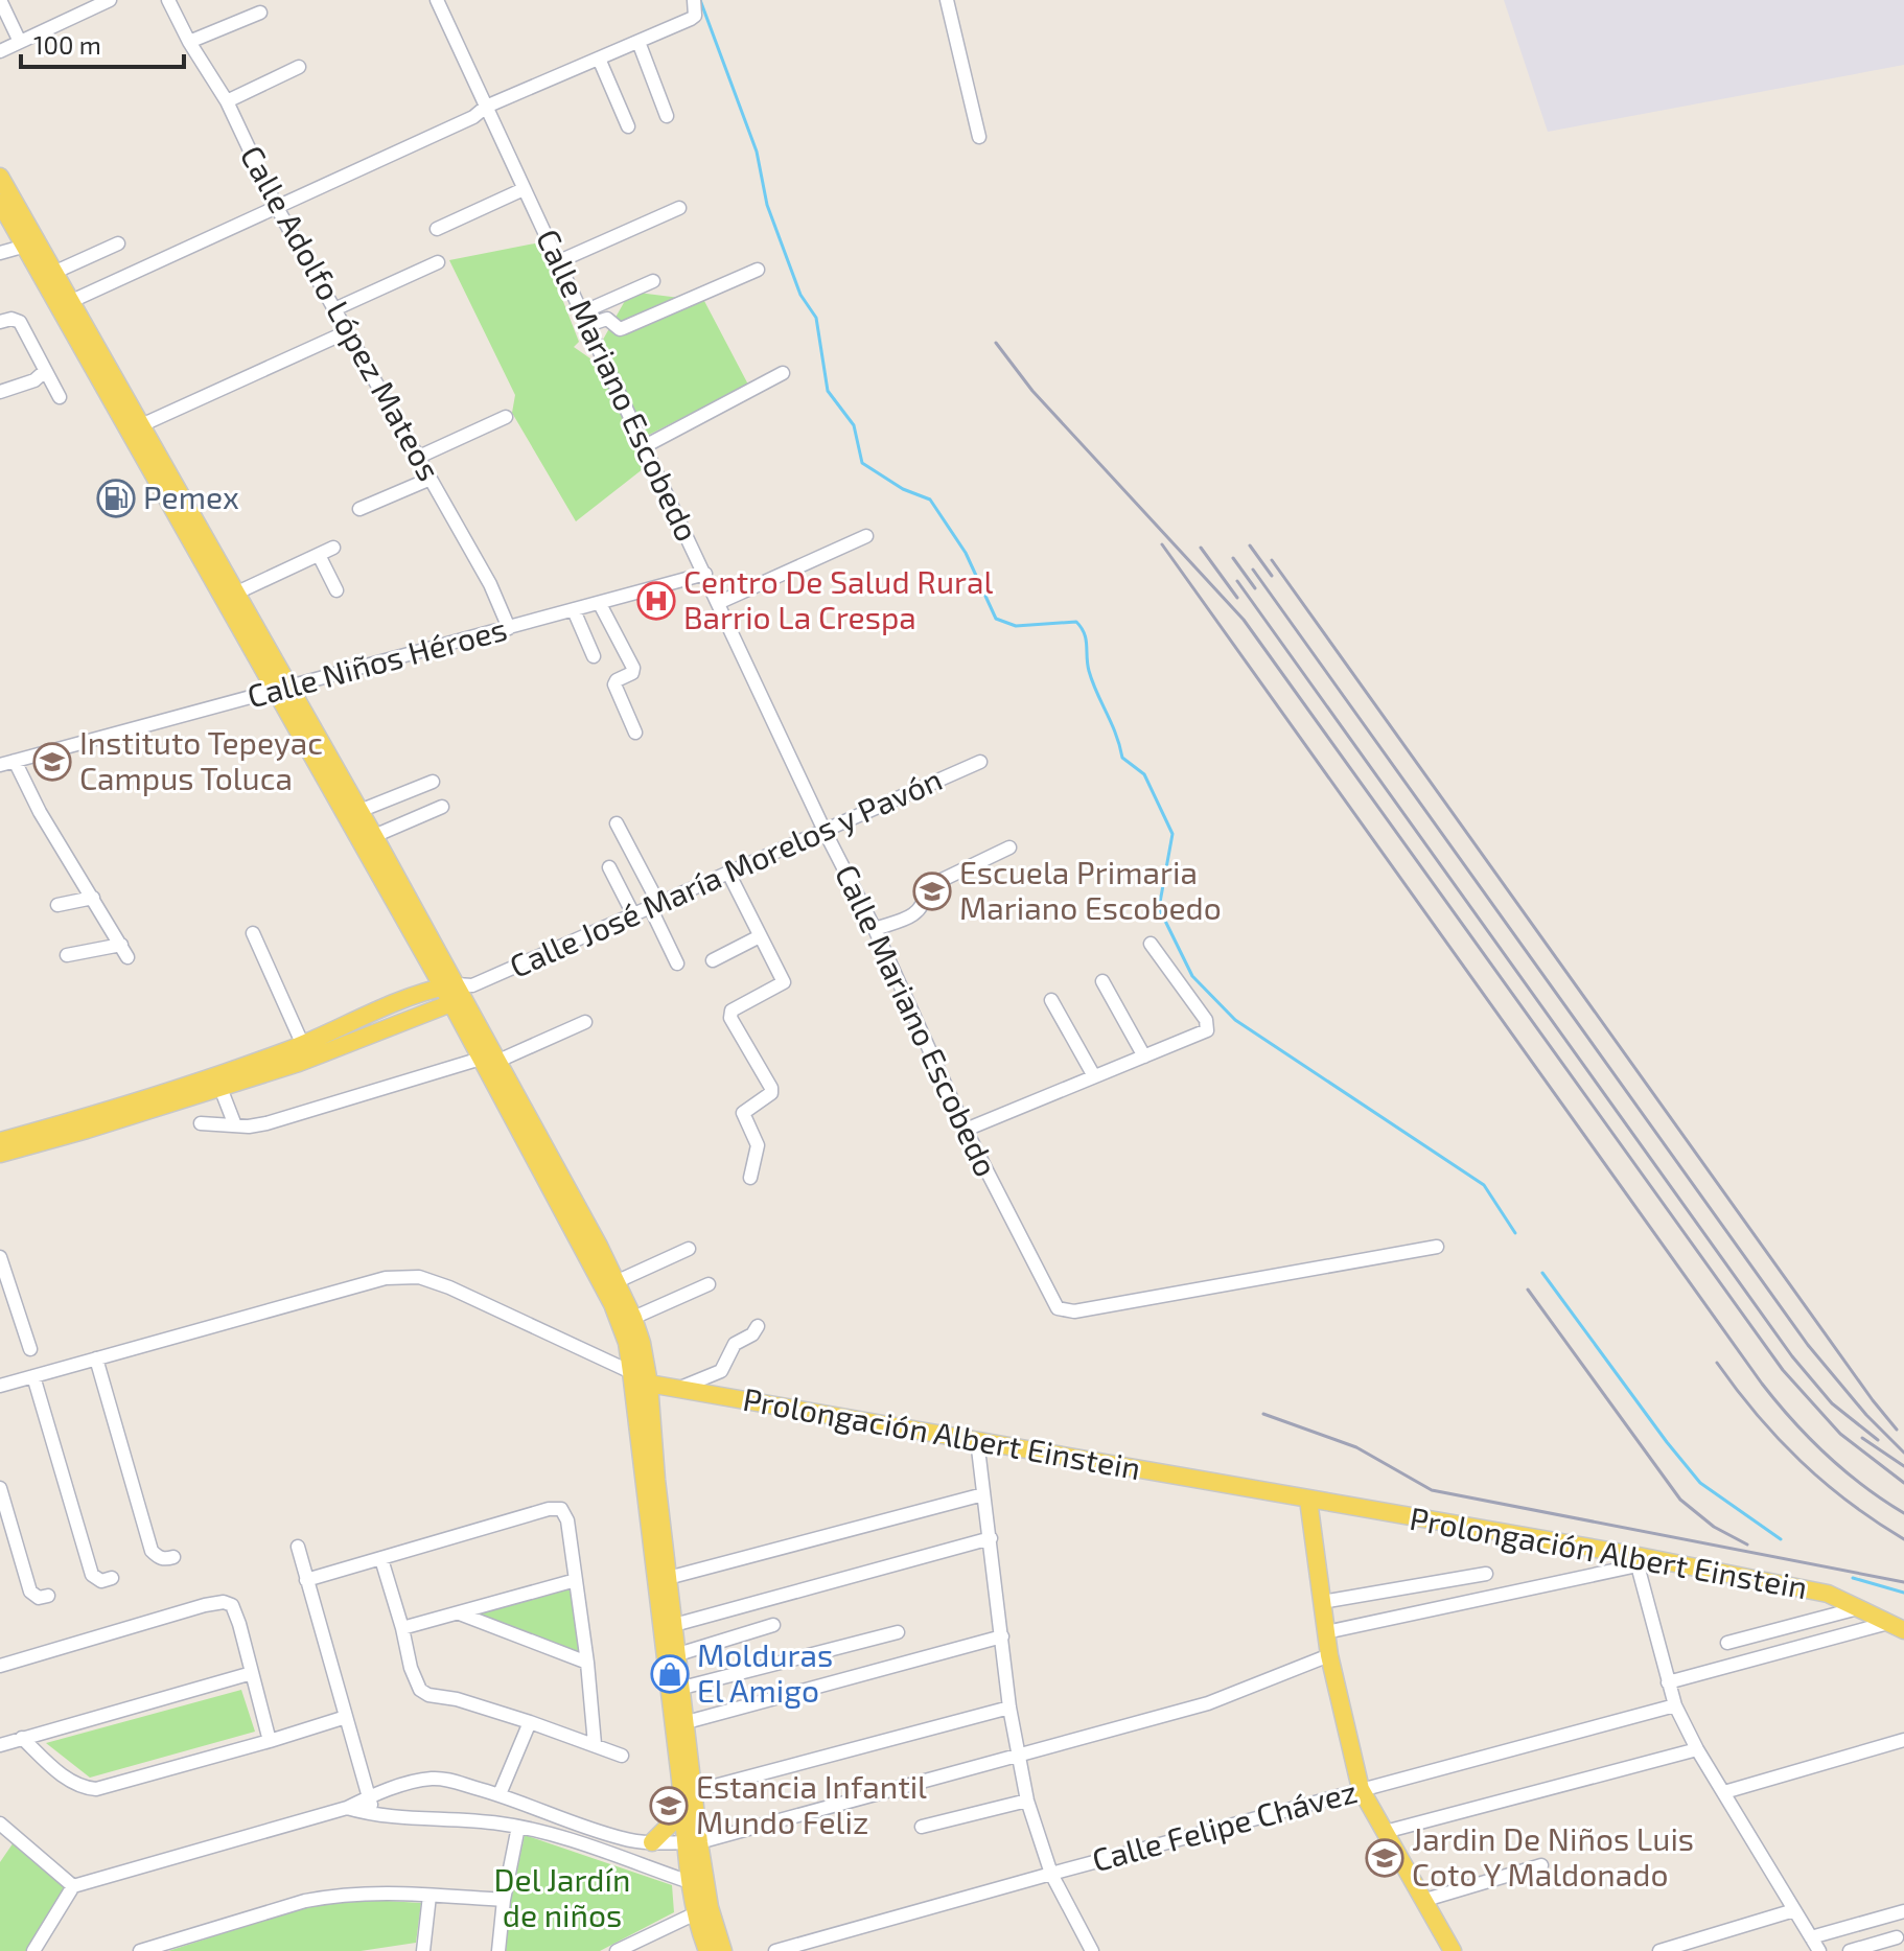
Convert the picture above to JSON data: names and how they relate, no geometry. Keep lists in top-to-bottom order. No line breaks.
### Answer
{"streets":{"main road":["Calle José María Morelos y Pavón","Prolongación Albert Einstein"],"street":["Calle Adolfo López Mateos","Calle Mariano Escobedo","Calle Niños Héroes","Calle Felipe Chávez"]},"crossings":[["Calle Adolfo López Mateos","Calle Niños Héroes"],["Calle Mariano Escobedo","Calle Niños Héroes"],["Calle Mariano Escobedo","Calle José María Morelos y Pavón"]],"parks":["Del Jardín de niños"],"places":{"fuel station":["Pemex"],"hospital":["Centro De Salud Rural Barrio La Crespa"],"school or university":["Instituto Tepeyac Campus Toluca","Escuela Primaria Mariano Escobedo","Estancia Infantil Mundo Feliz","Jardin De Niños Luis Coto Y Maldonado"],"shop":["Molduras El Amigo"]},"scale_bar":"100 m"}
